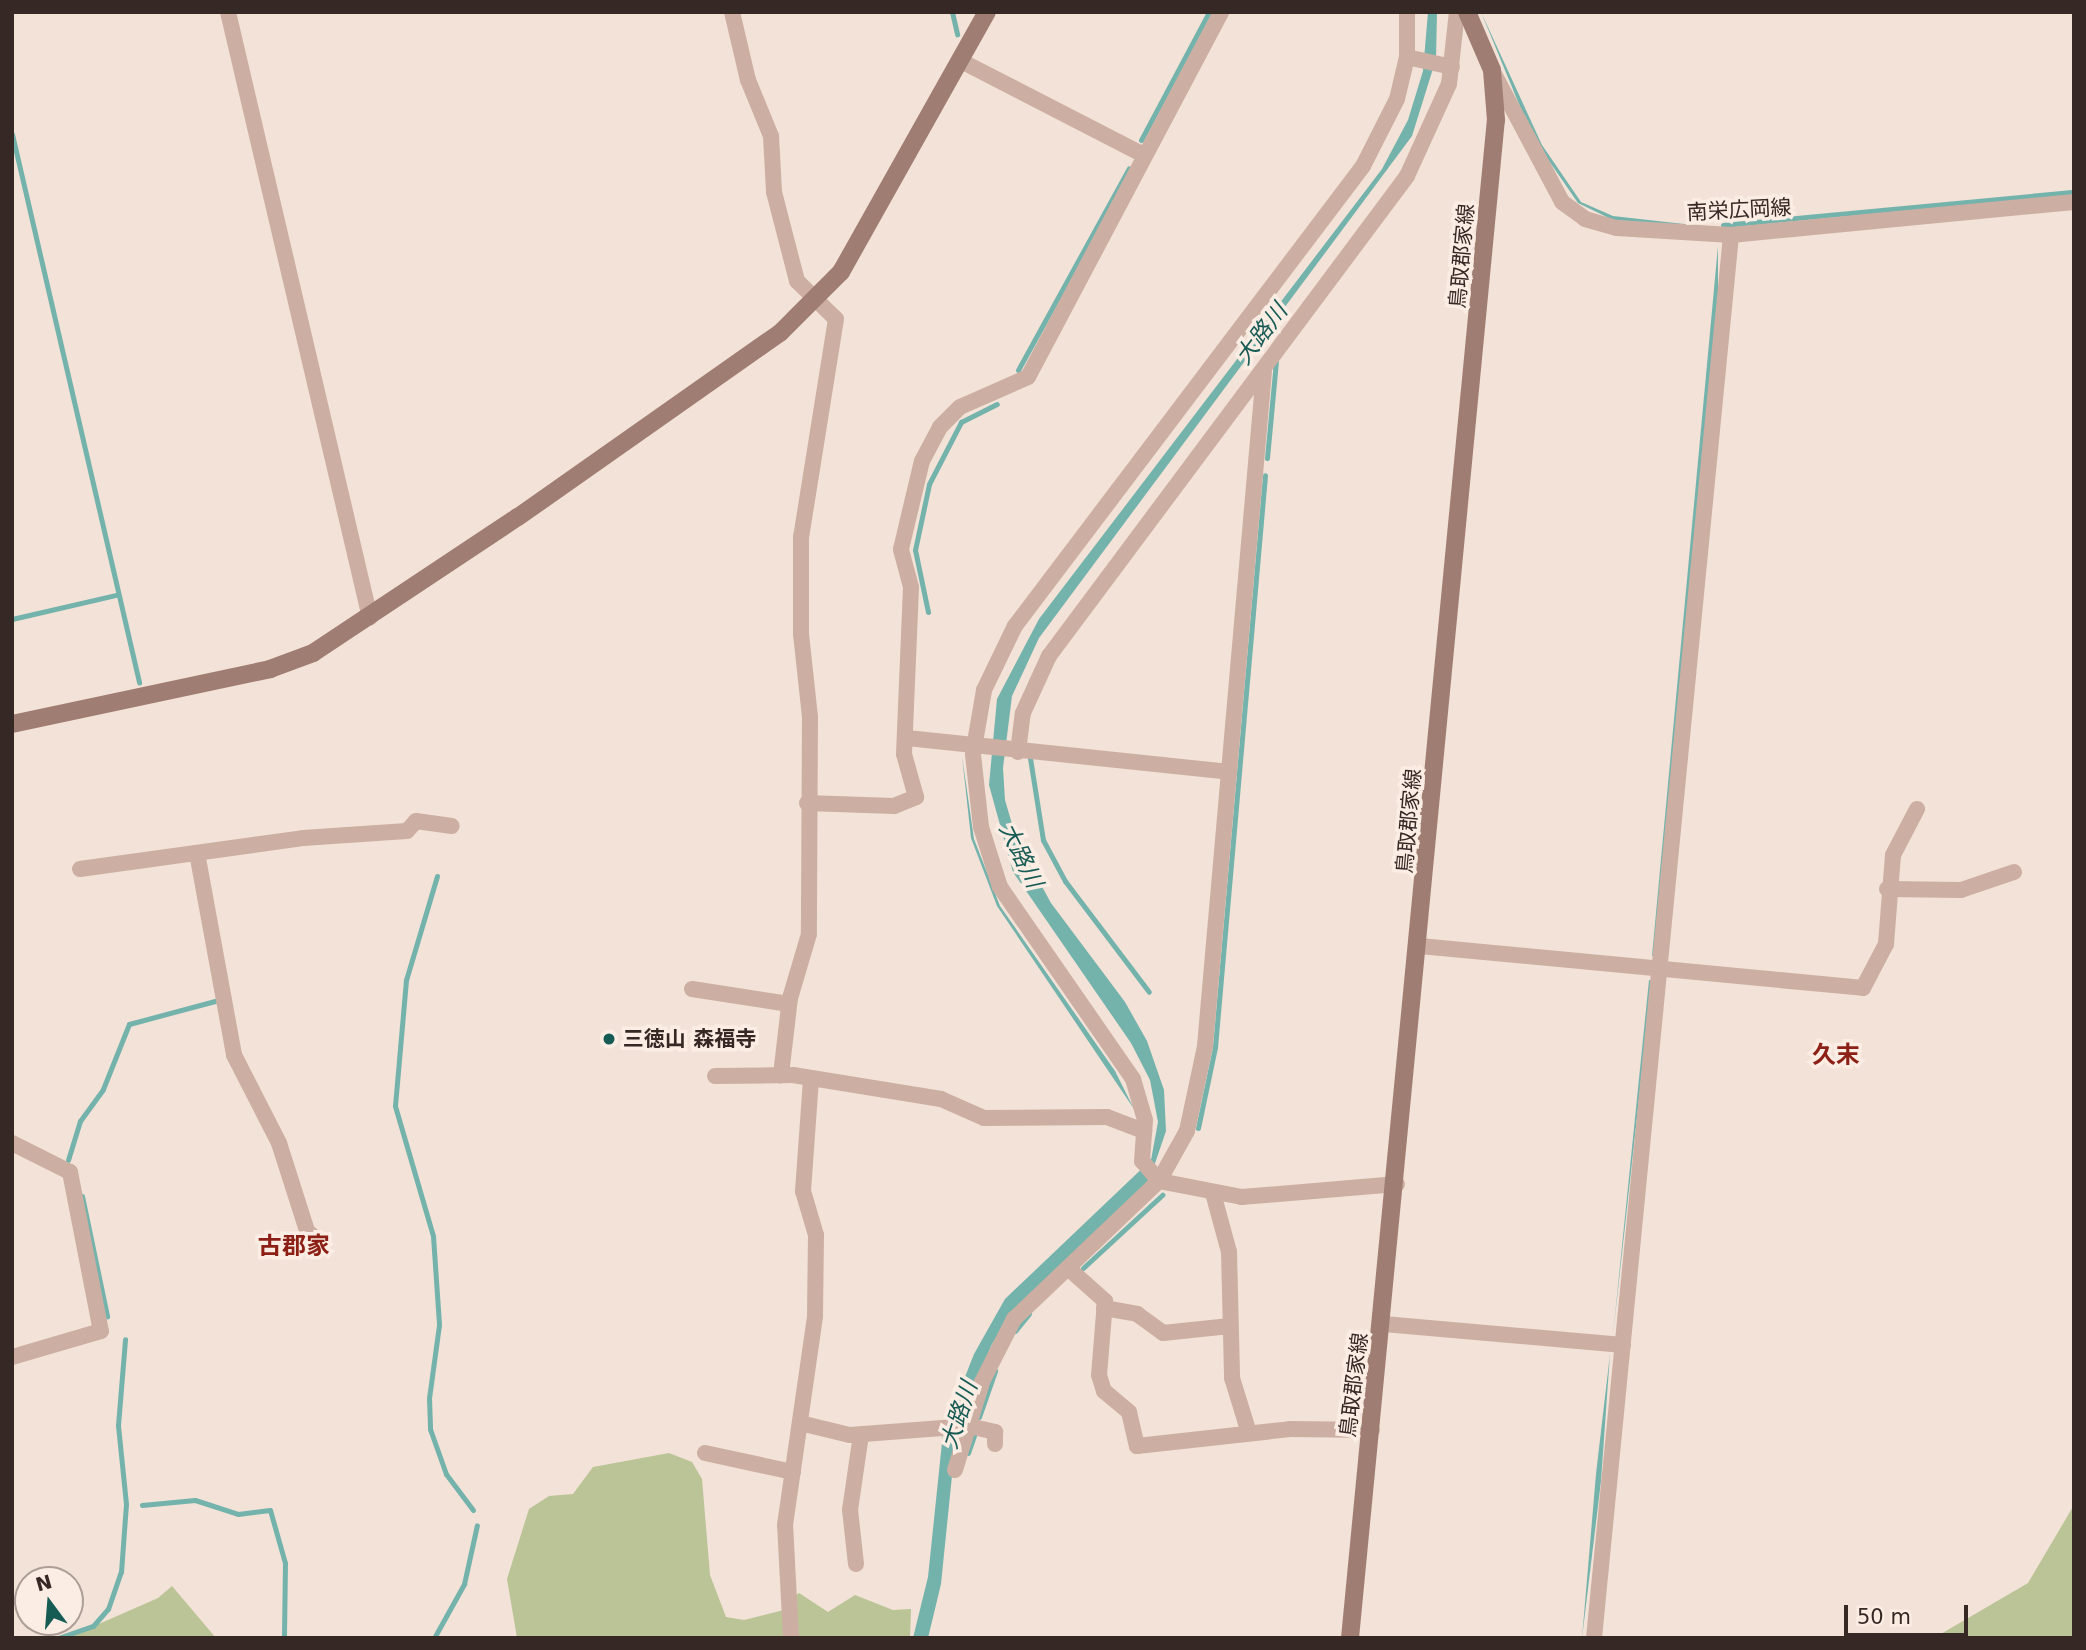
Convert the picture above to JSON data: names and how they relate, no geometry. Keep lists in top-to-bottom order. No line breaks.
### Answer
{"streets":{"main road":["鳥取郡家線"],"street":["南栄広岡線"]},"crossings":[["南栄広岡線","鳥取郡家線"]],"districts":["久末","古郡家"],"water":["大路川"],"places":["三徳山 森福寺"],"scale_bar":"50 m","north":"top"}
